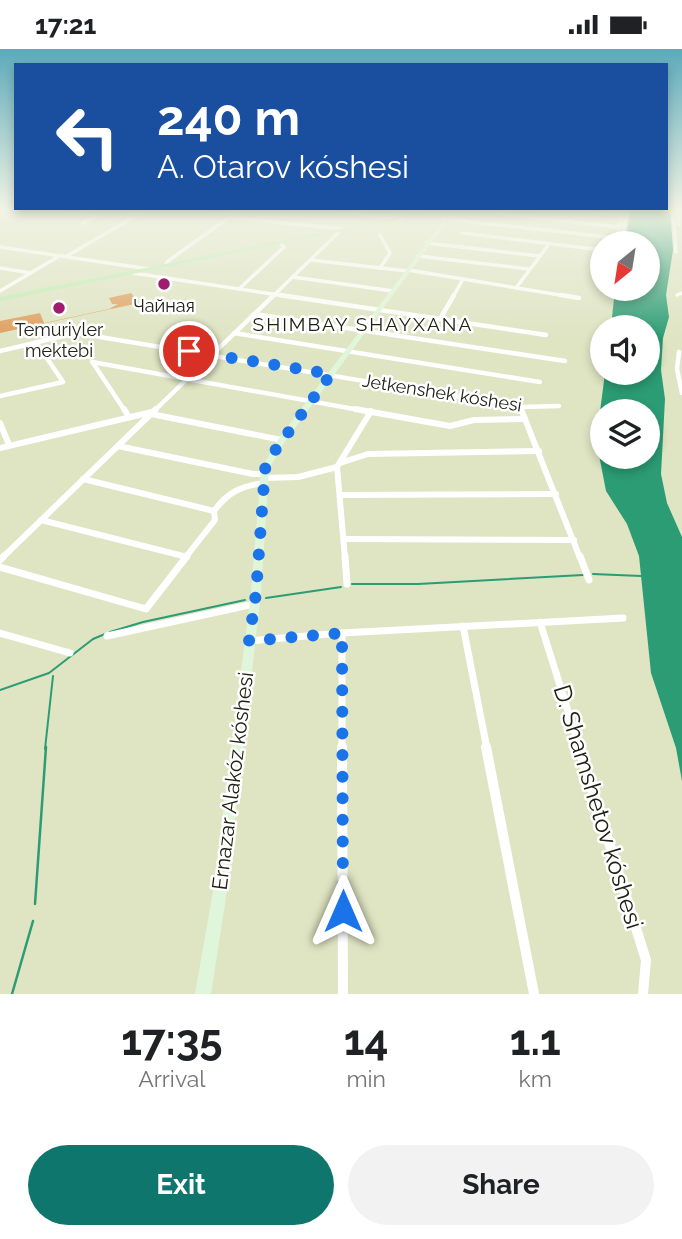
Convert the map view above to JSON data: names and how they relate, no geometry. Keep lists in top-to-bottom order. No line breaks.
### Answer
{"streets":{"main road":["Ernazar Alakóz kóshesi"],"street":["Jetkenshek kóshesi","D. Shamshetov kóshesi"]},"crossings":[["Jetkenshek kóshesi","Ernazar Alakóz kóshesi"]],"districts":["SHIMBAY SHAYXANA"],"places":["Чайная","Temuriyler mektebi"],"north":"bottom left","page":{"status":"17:21","turn":["240 m","A. Otarov kóshesi"],"eta":["17:35","Arrival","14","min","1.1","km"],"buttons":["Exit","Share"]}}
